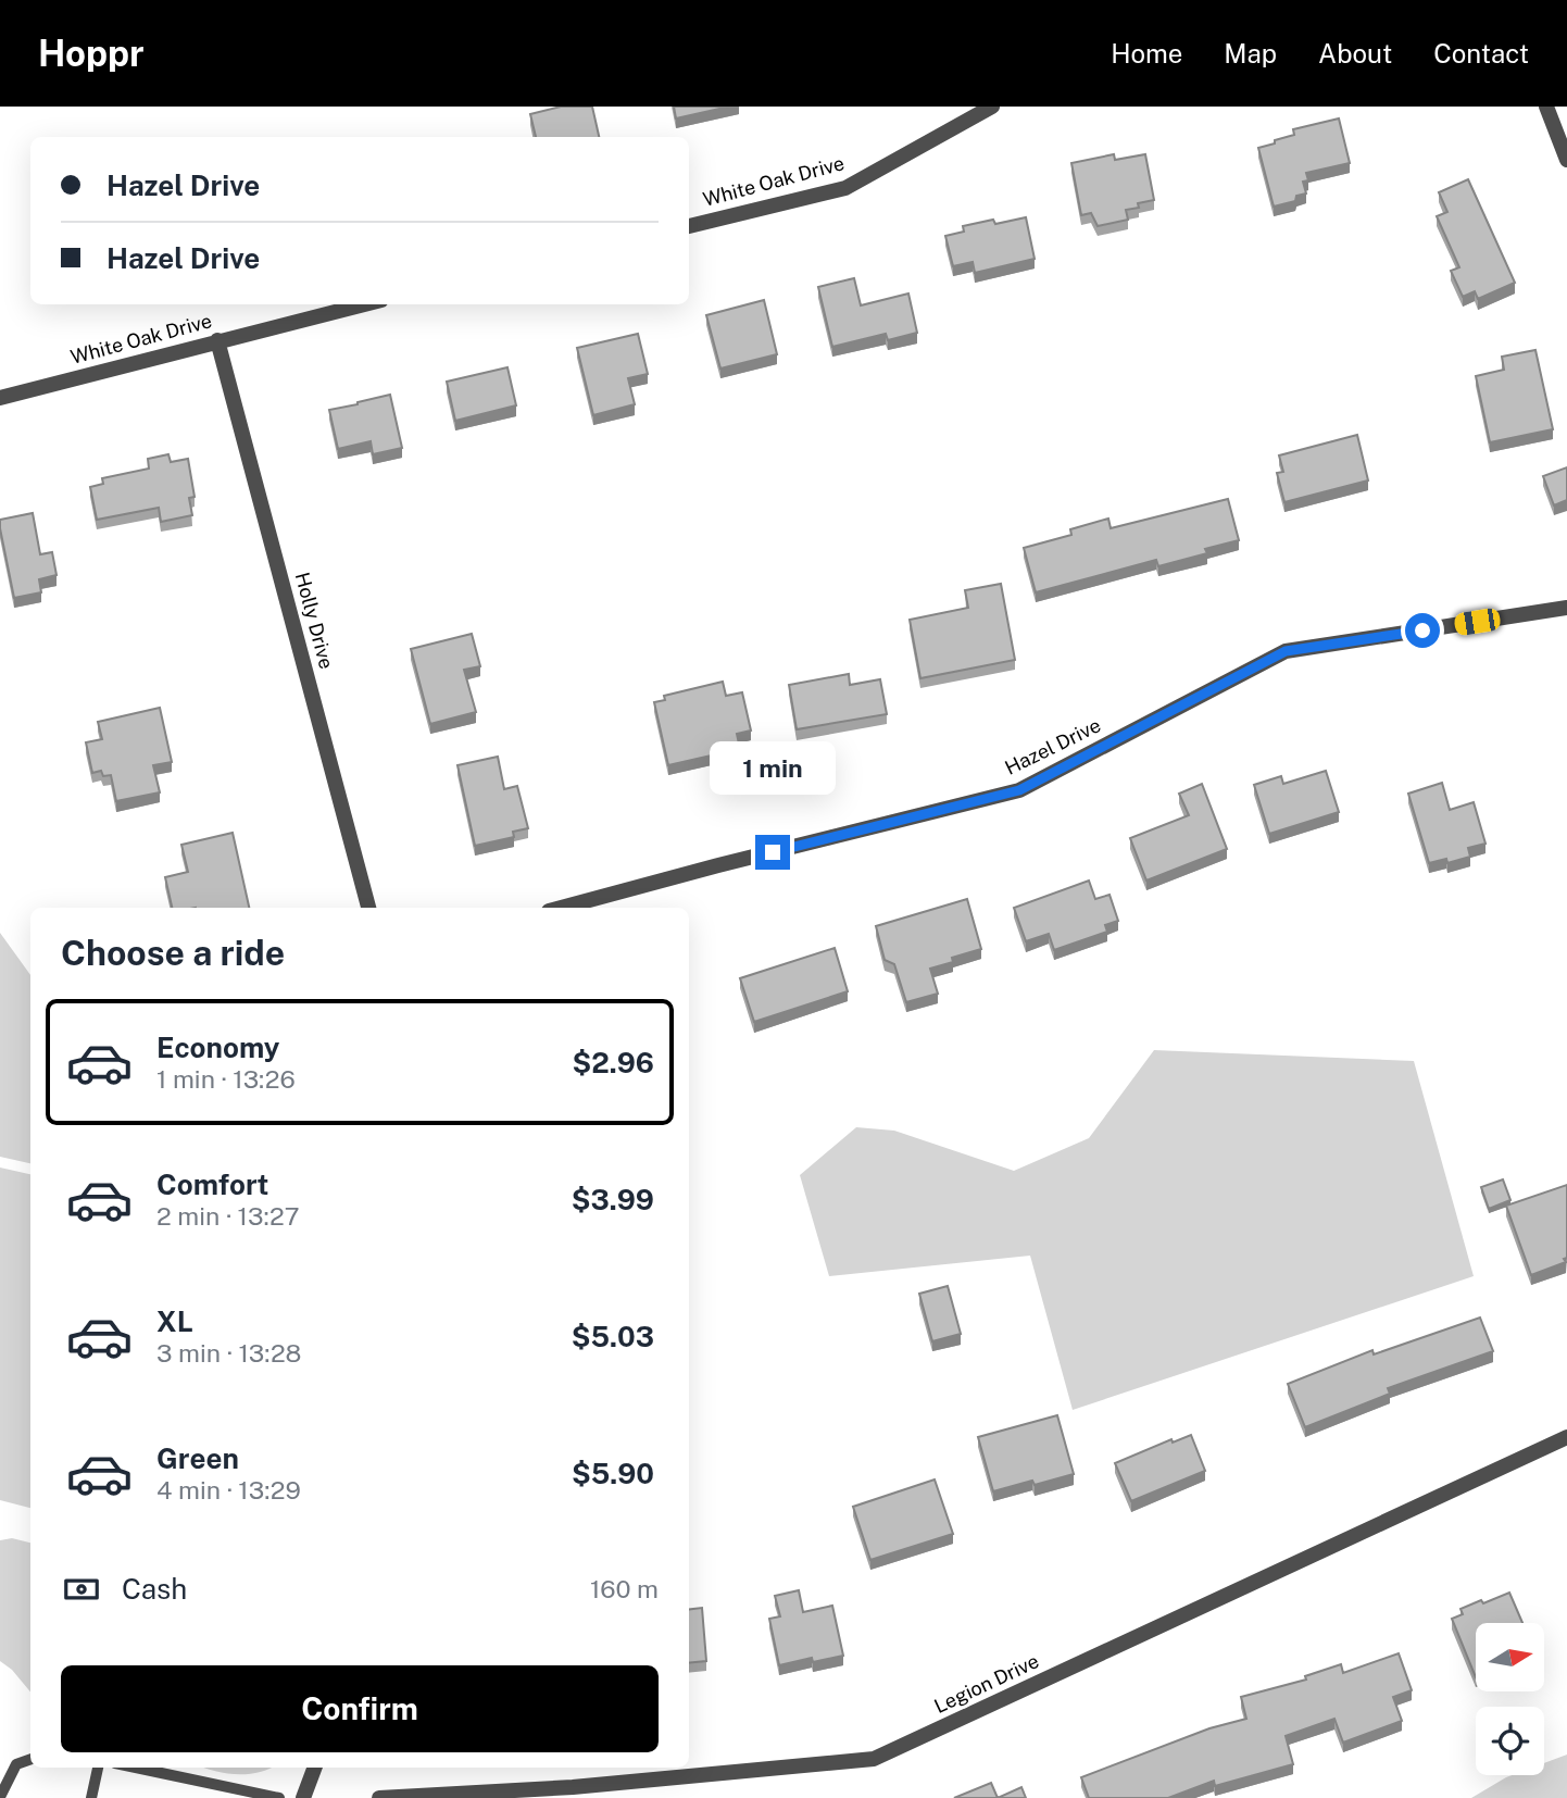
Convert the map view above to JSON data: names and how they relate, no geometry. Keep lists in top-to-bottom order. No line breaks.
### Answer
{"streets":{"street":["White Oak Drive","Holly Drive","Hazel Drive","Legion Drive"]},"crossings":[["White Oak Drive","Holly Drive"]],"north":"right","page":{"header":"Hoppr","nav":["Home","Map","About","Contact"],"banner":["Hazel Drive","Hazel Drive"],"bubble":"1 min","heading":"Choose a ride","list":[{"name":"Economy","note":"1 min · 13:26","value":"$2.96"},{"name":"Comfort","note":"2 min · 13:27","value":"$3.99"},{"name":"XL","note":"3 min · 13:28","value":"$5.03"},{"name":"Green","note":"4 min · 13:29","value":"$5.90"}],"pay":["Cash","160 m"],"buttons":"Confirm"}}
